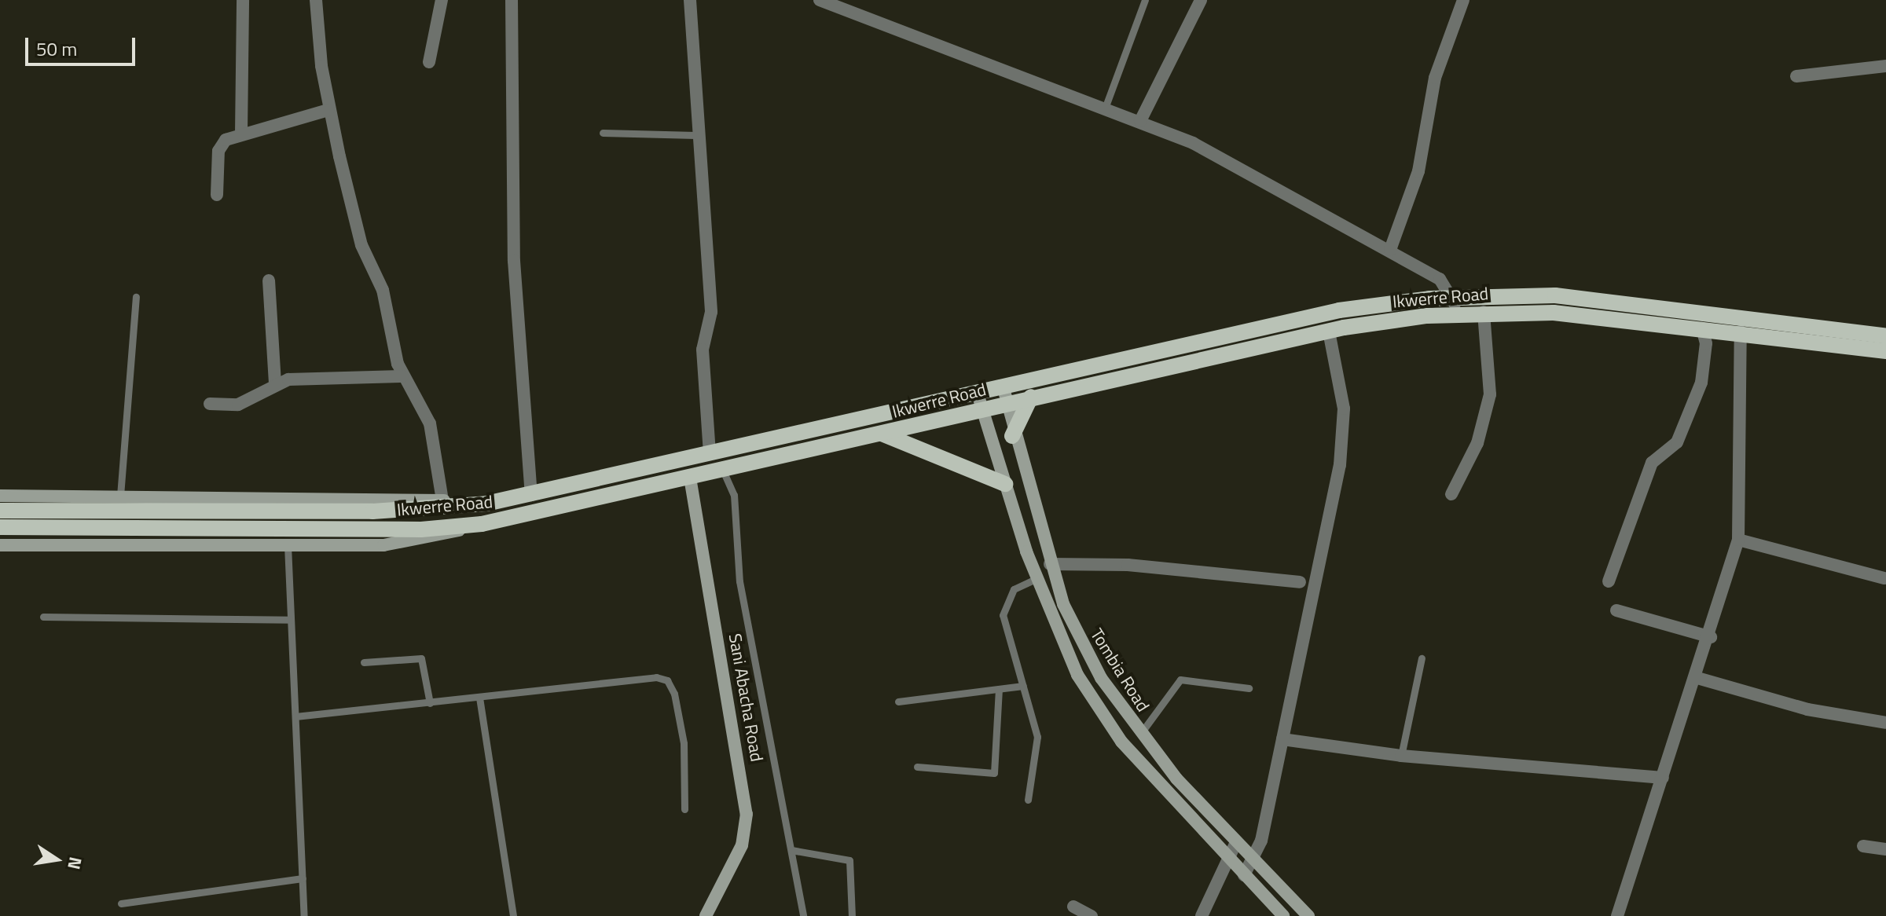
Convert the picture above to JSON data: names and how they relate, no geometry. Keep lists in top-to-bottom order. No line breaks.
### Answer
{"streets":{"main road":["Ikwerre Road"],"street":["Tombia Road","Sani Abacha Road"]},"crossings":[["Ikwerre Road","Tombia Road"],["Ikwerre Road","Sani Abacha Road"]],"scale_bar":"50 m","north":"right"}
